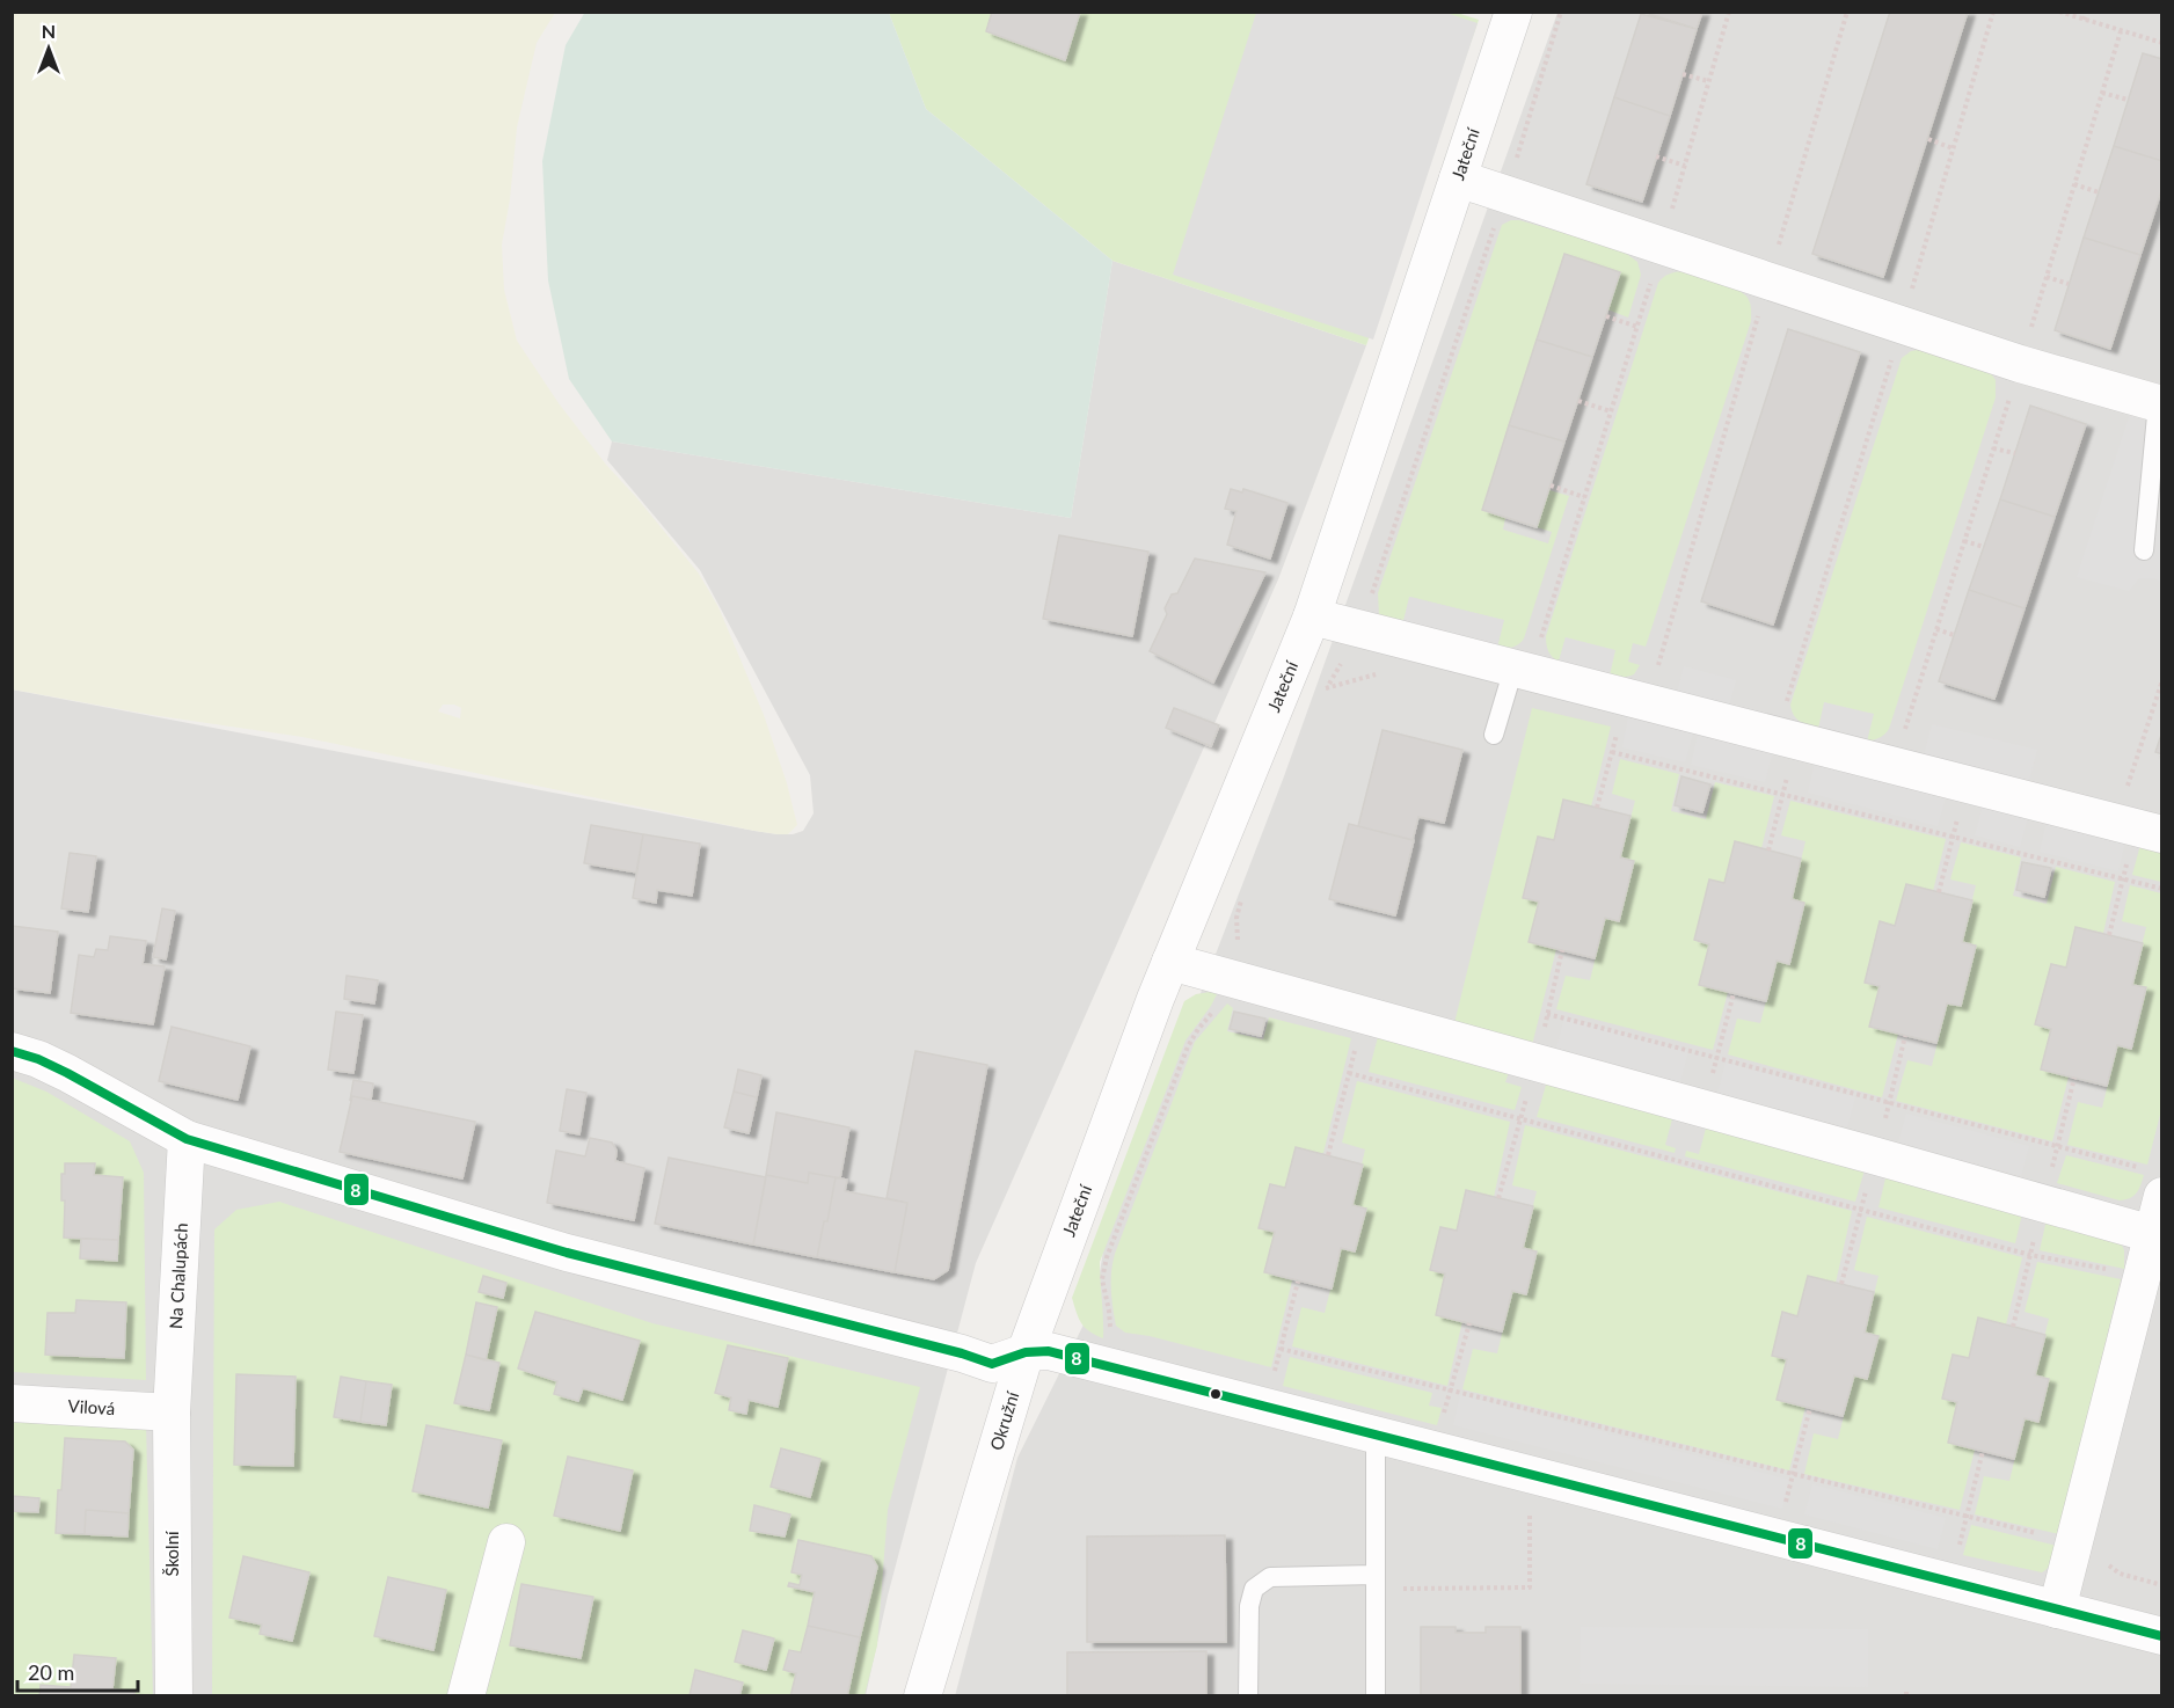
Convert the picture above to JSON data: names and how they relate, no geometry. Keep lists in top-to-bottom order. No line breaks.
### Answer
{"streets":{"street":["Jateční","Na Chalupách","Vilová","Okružní","Školní"]},"crossings":[["Jateční","Okružní"],["Na Chalupách","Vilová"],["Na Chalupách","Školní"],["Vilová","Školní"]],"lines":["transit line 8"],"scale_bar":"20 m","north":"top"}
